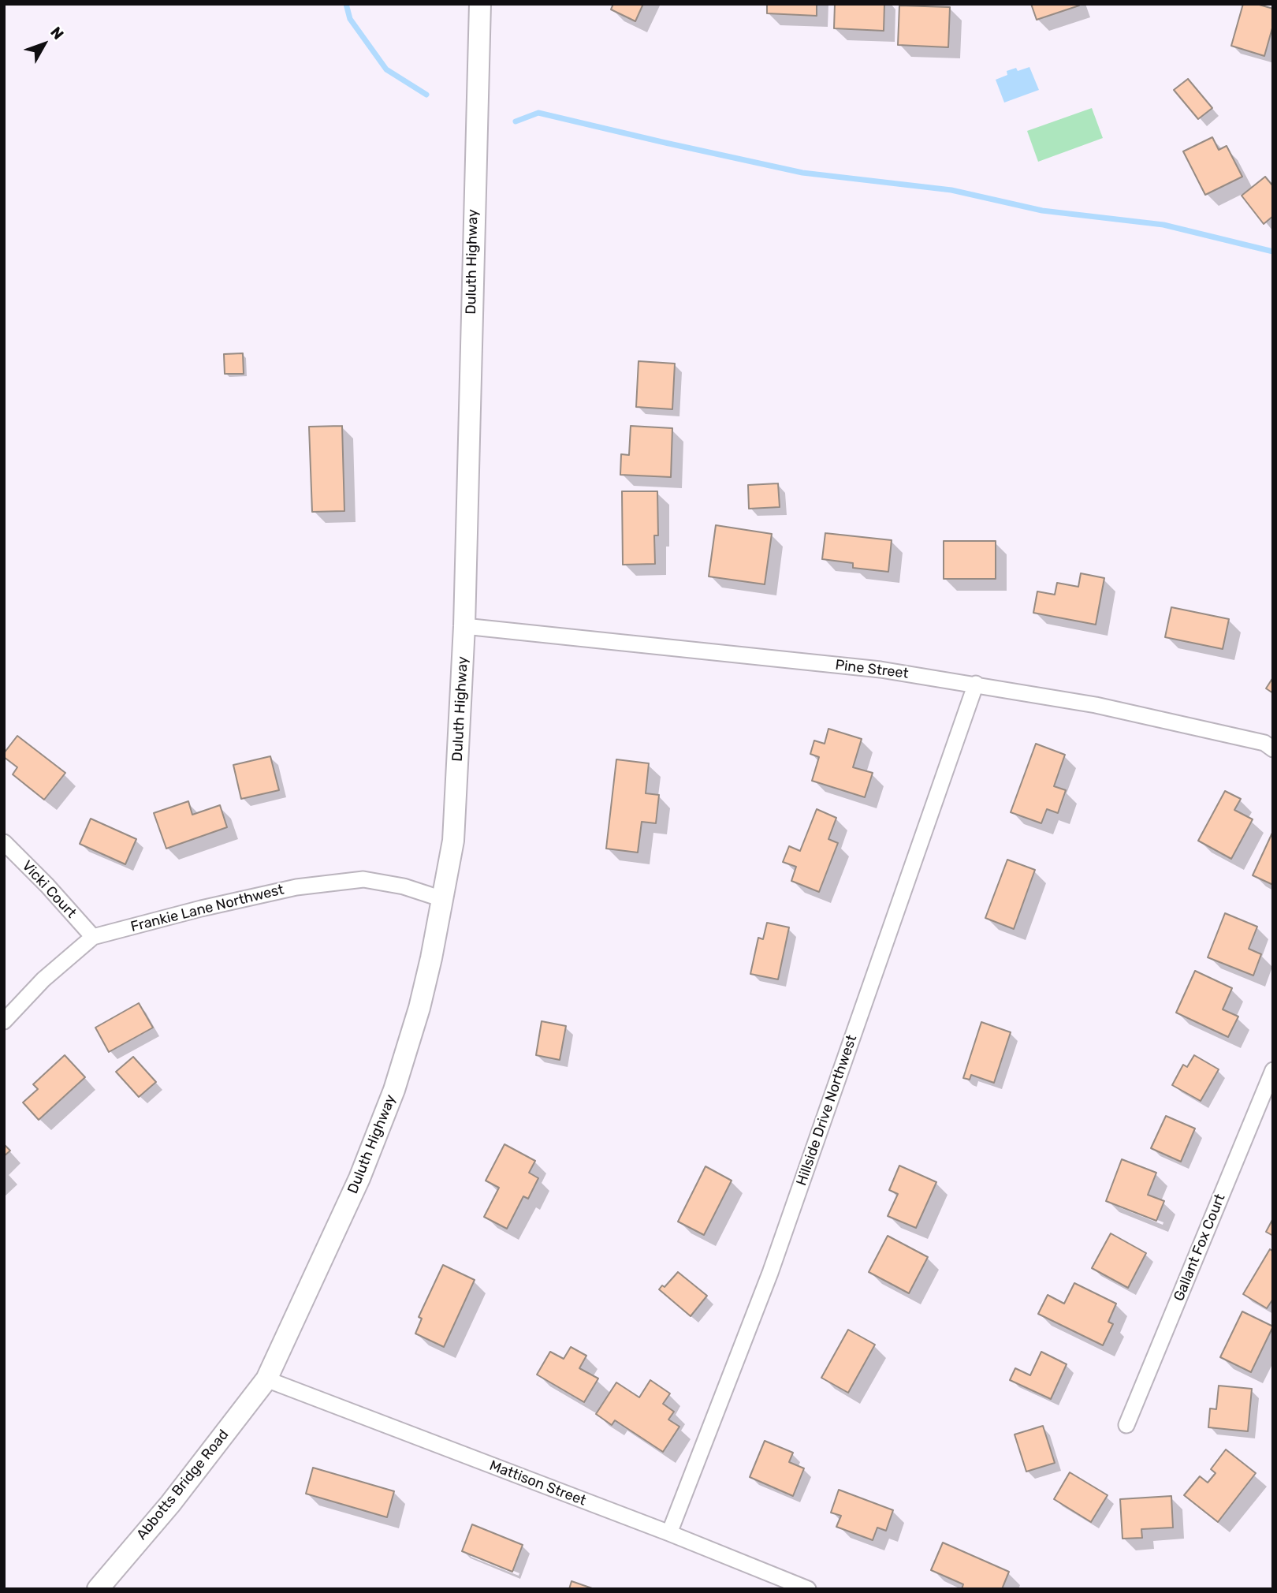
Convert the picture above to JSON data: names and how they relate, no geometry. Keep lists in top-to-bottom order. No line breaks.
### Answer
{"streets":{"main road":["Duluth Highway","Abbotts Bridge Road"],"street":["Pine Street","Vicki Court","Frankie Lane Northwest","Hillside Drive Northwest","Gallant Fox Court","Mattison Street"]},"crossings":[["Duluth Highway","Pine Street"],["Duluth Highway","Frankie Lane Northwest"],["Duluth Highway","Mattison Street"],["Duluth Highway","Abbotts Bridge Road"],["Pine Street","Hillside Drive Northwest"],["Vicki Court","Frankie Lane Northwest"],["Hillside Drive Northwest","Mattison Street"],["Mattison Street","Abbotts Bridge Road"]],"north":"top right"}
